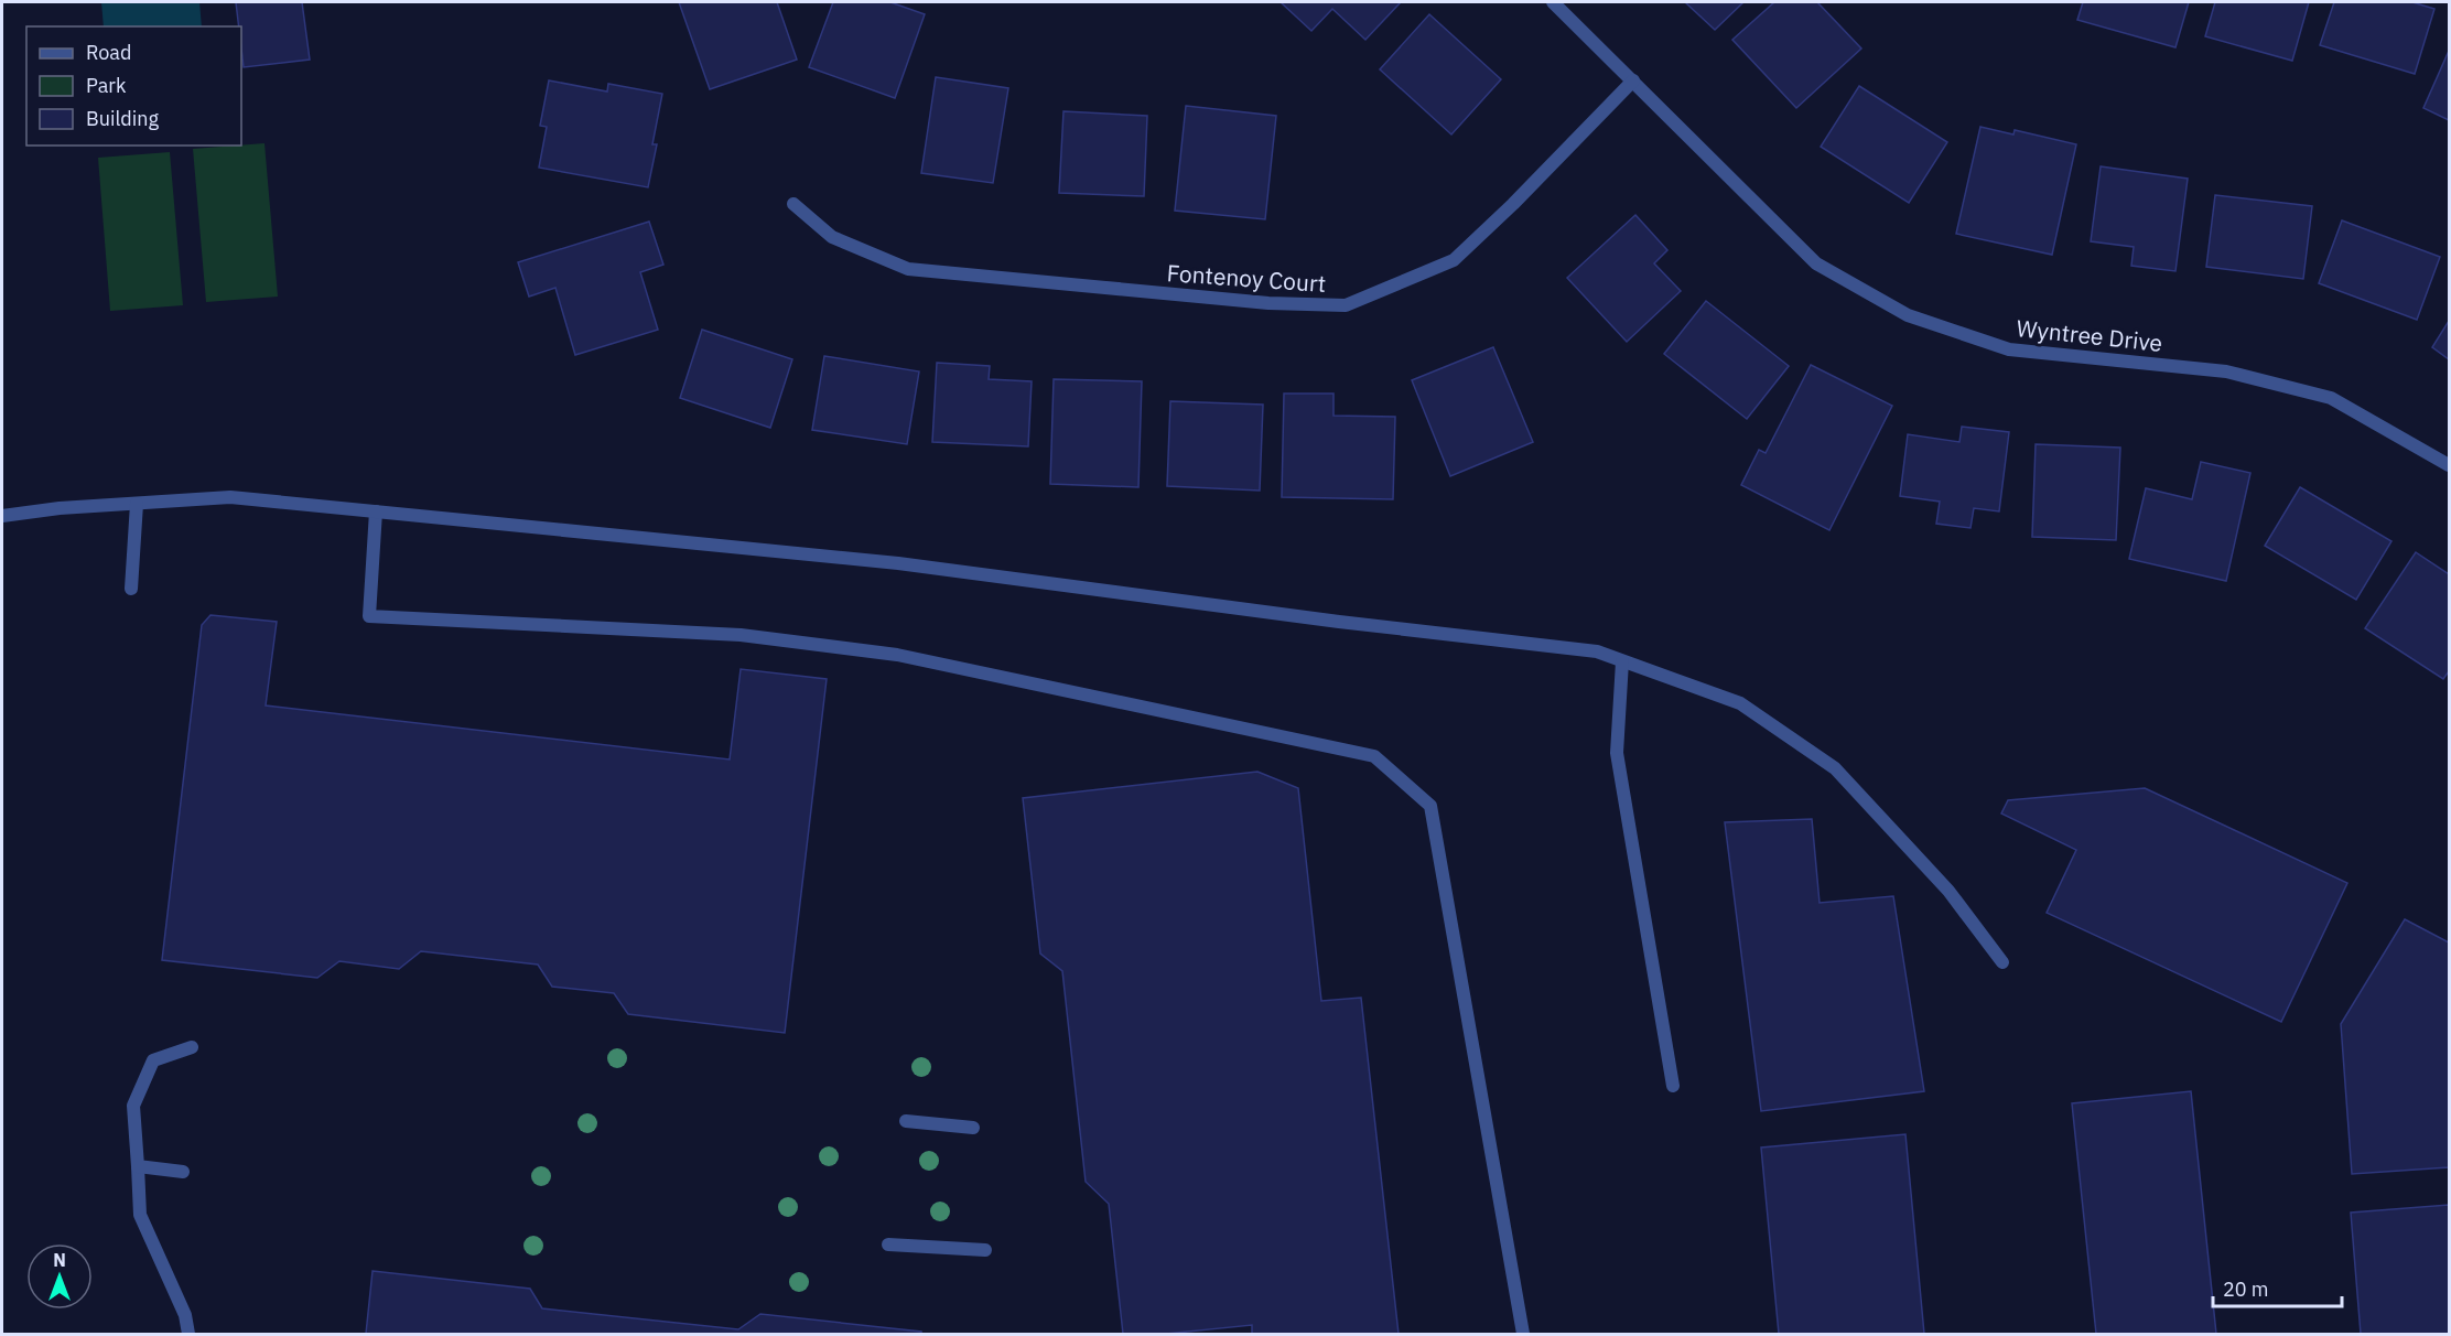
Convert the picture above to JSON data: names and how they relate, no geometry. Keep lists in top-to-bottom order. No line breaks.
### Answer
{"streets":{"street":["Fontenoy Court","Wyntree Drive"]},"crossings":[["Fontenoy Court","Wyntree Drive"]],"legend":["Road","Park","Building"],"scale_bar":"20 m","north":"top"}
